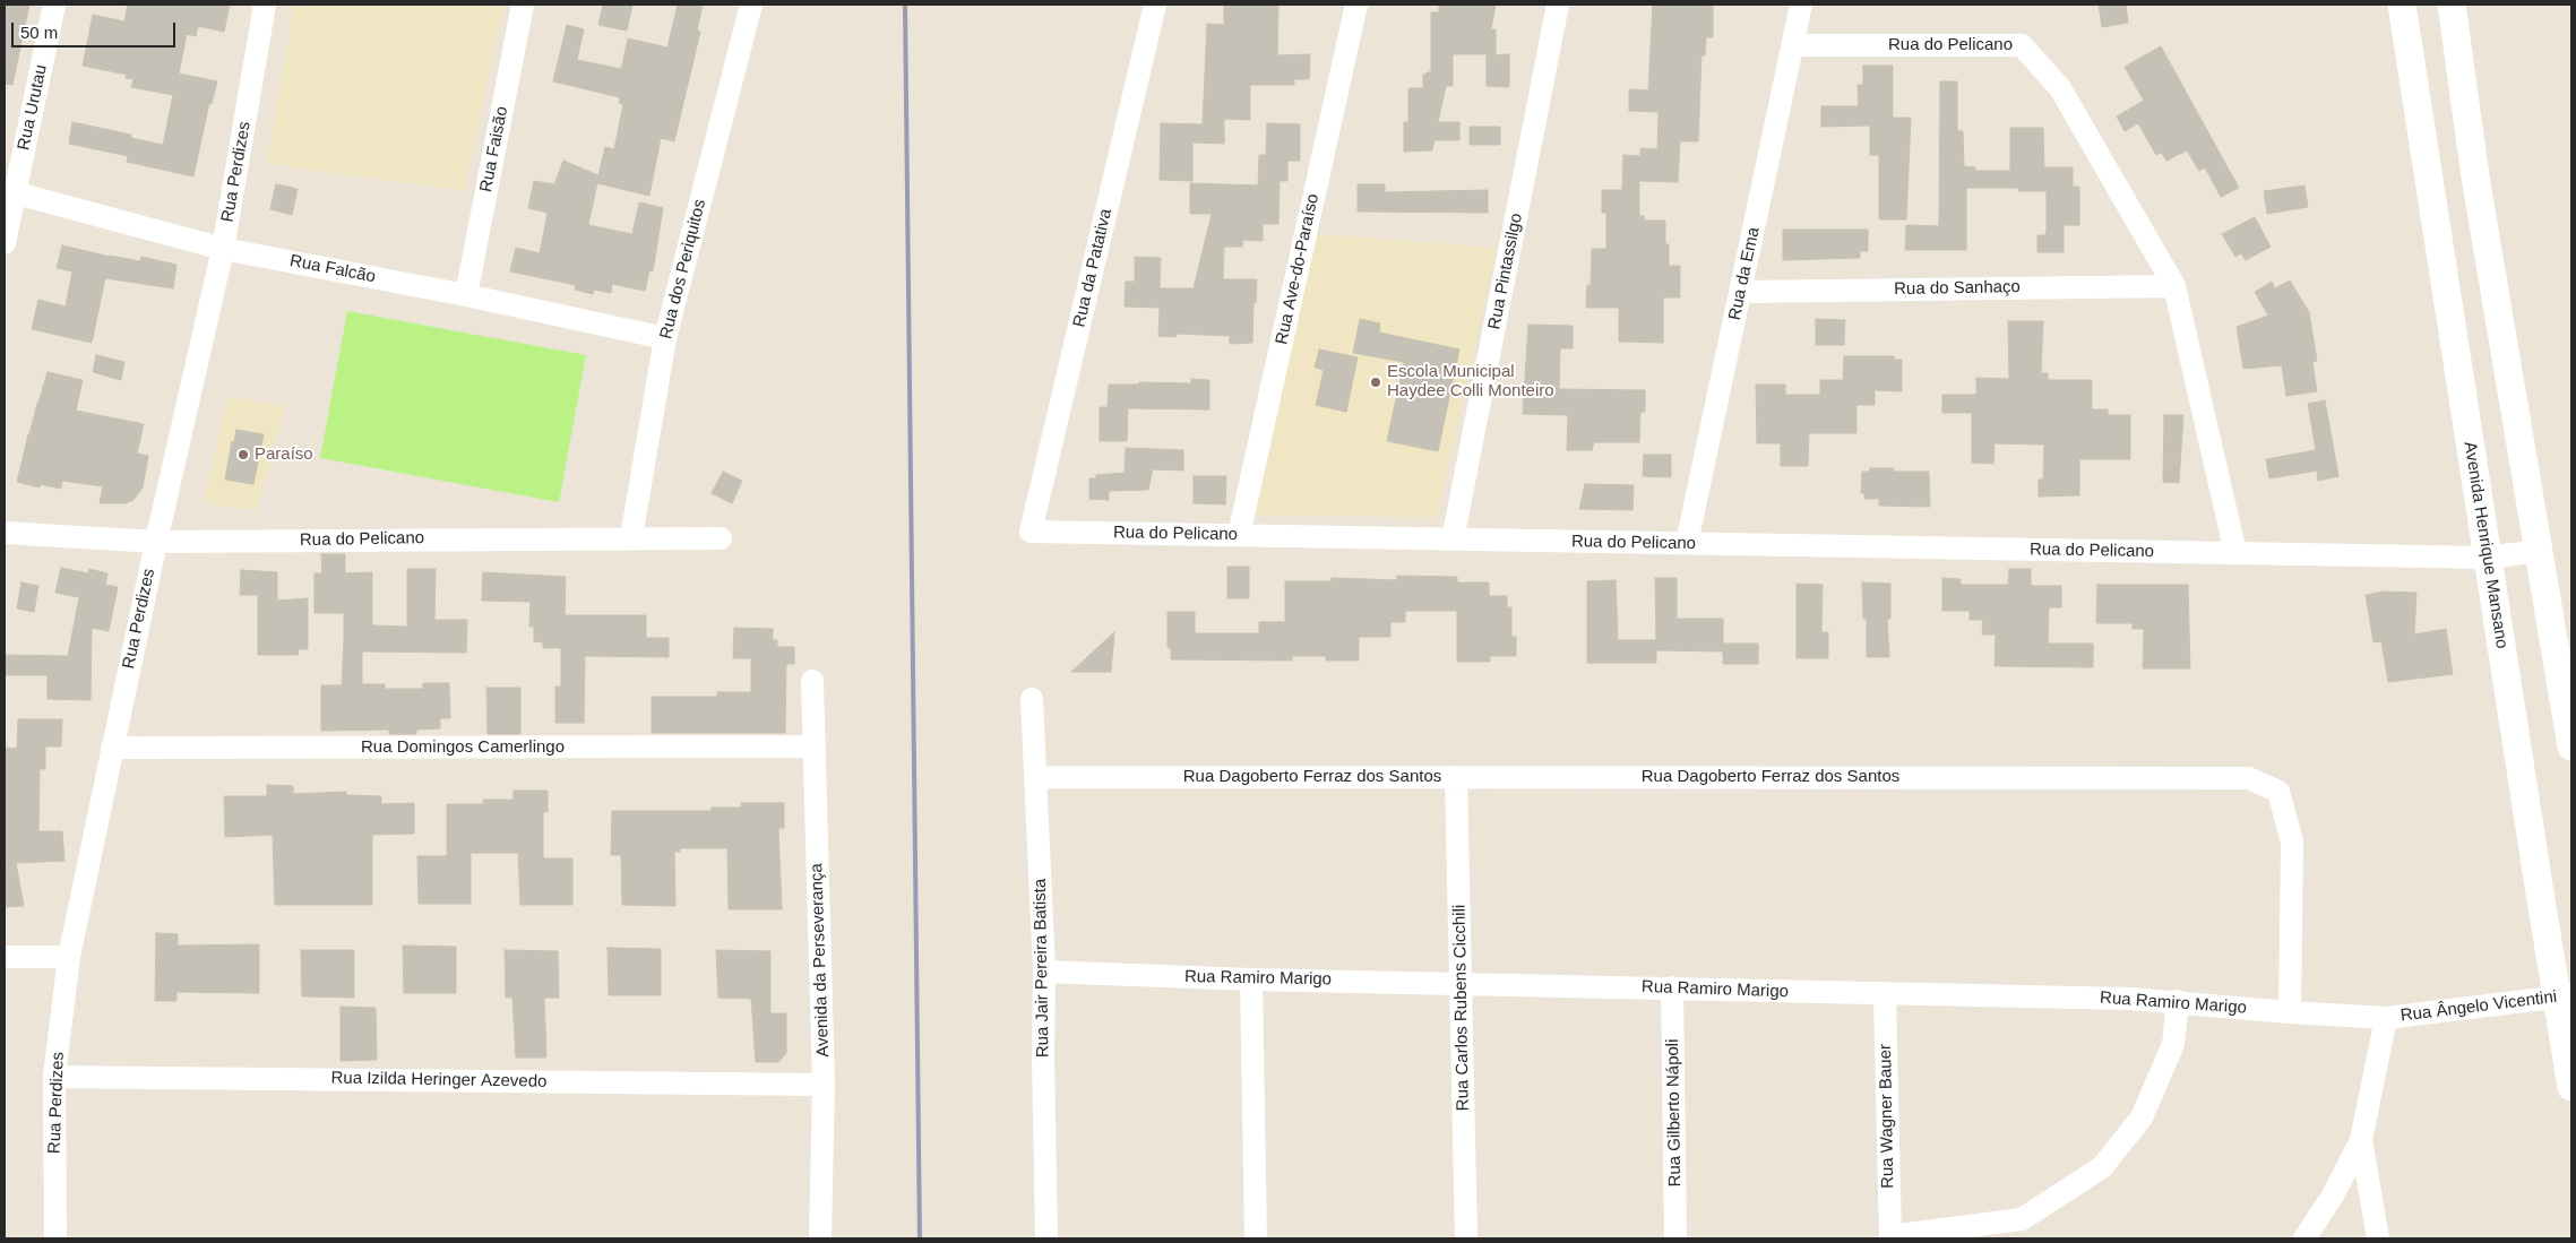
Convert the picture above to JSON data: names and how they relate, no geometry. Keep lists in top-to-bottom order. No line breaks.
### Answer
{"streets":{"street":["Rua do Pelicano","Rua Urutau","Rua Faisão","Rua Perdizes","Rua da Patativa","Rua Falcão","Rua dos Periquitos","Rua Ave-do-Paraíso","Rua Pintassilgo","Rua da Ema","Rua do Sanhaço","Avenida Henrique Mansano","Rua Domingos Camerlingo","Rua Dagoberto Ferraz dos Santos","Avenida da Perseverança","Rua Jair Pereira Batista","Rua Ramiro Marigo","Rua Ângelo Vicentini","Rua Carlos Rubens Cicchili","Rua Izilda Heringer Azevedo","Rua Gilberto Nápoli","Rua Wagner Bauer"]},"crossings":[["Rua do Pelicano","Rua Perdizes"],["Rua do Pelicano","Rua da Patativa"],["Rua do Pelicano","Rua dos Periquitos"],["Rua do Pelicano","Rua Ave-do-Paraíso"],["Rua do Pelicano","Rua Pintassilgo"],["Rua do Pelicano","Rua da Ema"],["Rua do Pelicano","Rua do Sanhaço"],["Rua do Pelicano","Avenida Henrique Mansano"],["Rua Urutau","Rua Falcão"],["Rua Faisão","Rua Falcão"],["Rua Perdizes","Rua Falcão"],["Rua Perdizes","Rua Domingos Camerlingo"],["Rua Perdizes","Rua Izilda Heringer Azevedo"],["Rua Falcão","Rua dos Periquitos"],["Rua da Ema","Rua do Sanhaço"],["Avenida Henrique Mansano","Rua Ângelo Vicentini"],["Rua Domingos Camerlingo","Avenida da Perseverança"],["Rua Dagoberto Ferraz dos Santos","Rua Jair Pereira Batista"],["Rua Dagoberto Ferraz dos Santos","Rua Ramiro Marigo"],["Rua Dagoberto Ferraz dos Santos","Rua Carlos Rubens Cicchili"],["Avenida da Perseverança","Rua Izilda Heringer Azevedo"],["Rua Jair Pereira Batista","Rua Ramiro Marigo"],["Rua Ramiro Marigo","Rua Ângelo Vicentini"],["Rua Ramiro Marigo","Rua Carlos Rubens Cicchili"],["Rua Ramiro Marigo","Rua Gilberto Nápoli"],["Rua Ramiro Marigo","Rua Wagner Bauer"]],"places":["Escola Municipal Haydee Colli Monteiro","Paraíso"],"scale_bar":"50 m"}
